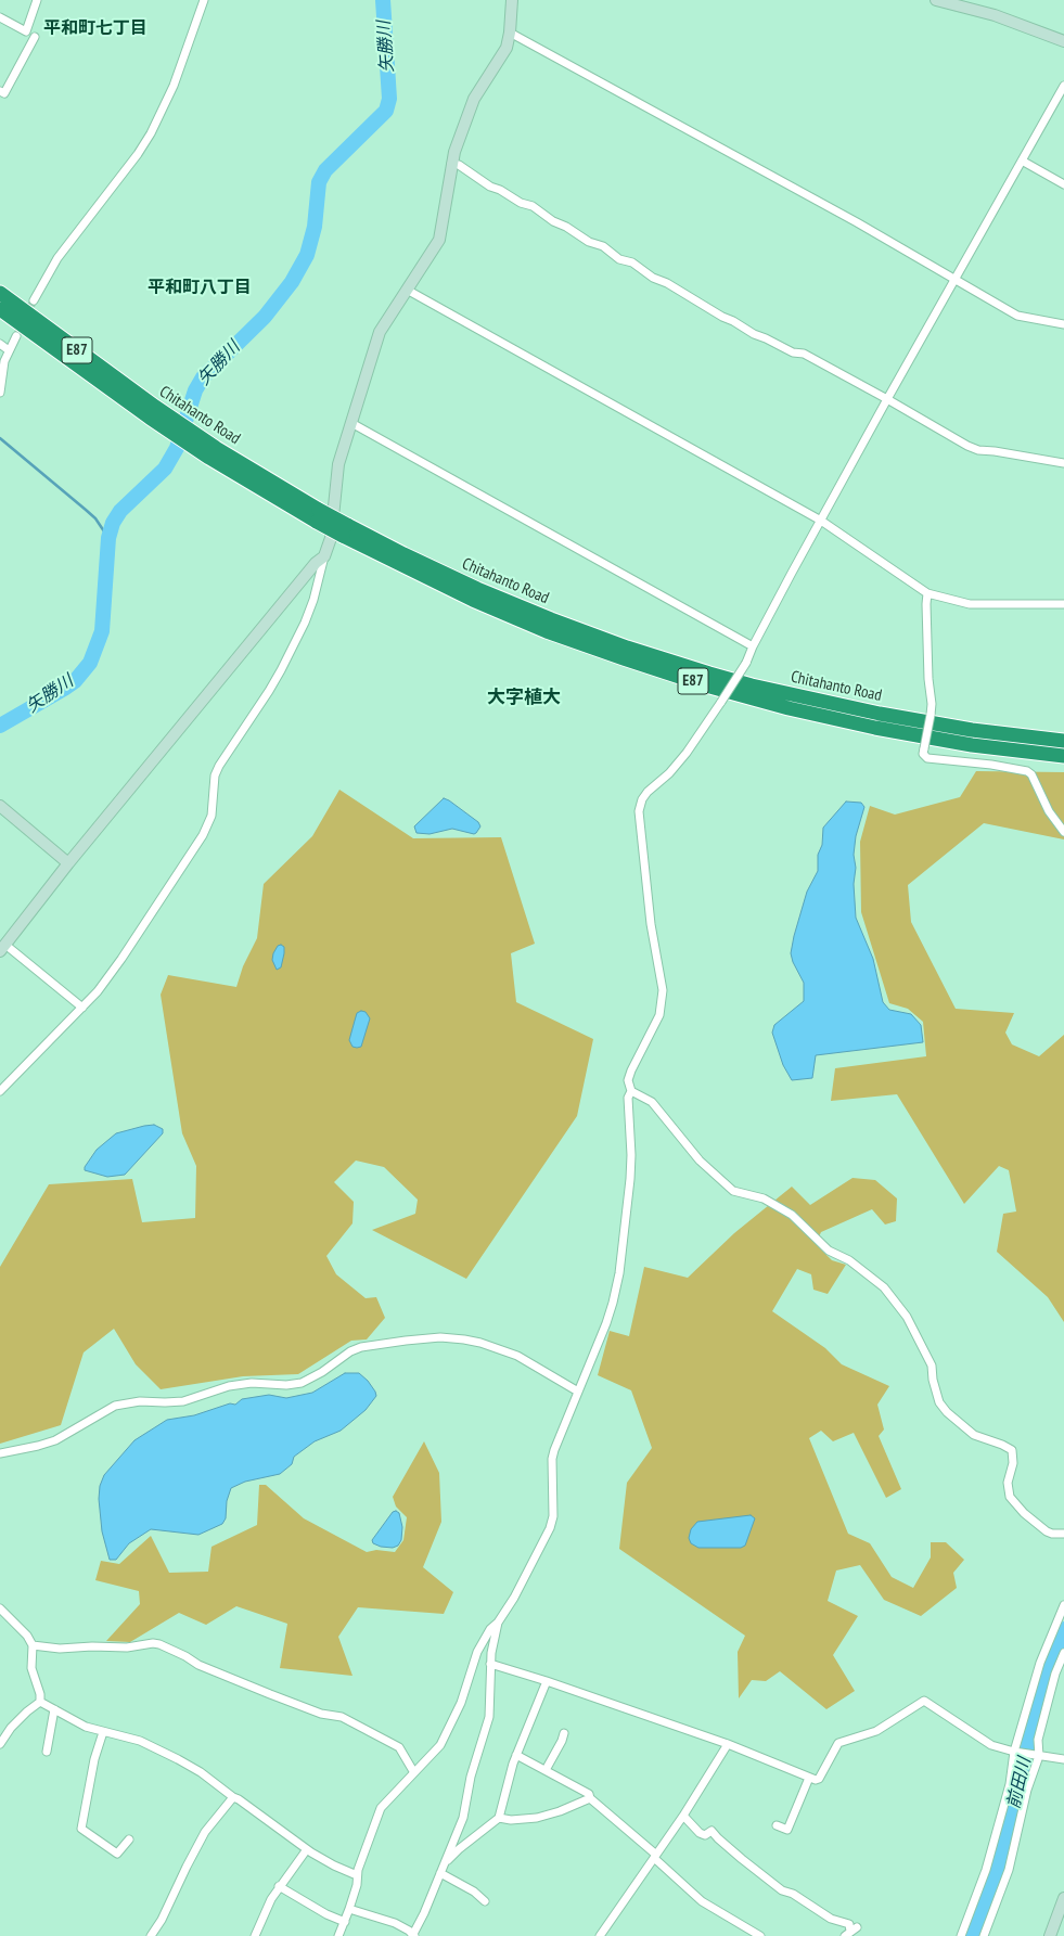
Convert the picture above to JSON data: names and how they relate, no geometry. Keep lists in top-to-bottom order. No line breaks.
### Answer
{"streets":{"highway":["E87","Chitahanto Road"]},"districts":["平和町七丁目","平和町八丁目","大字植大"],"water":["矢勝川","前田川"]}
